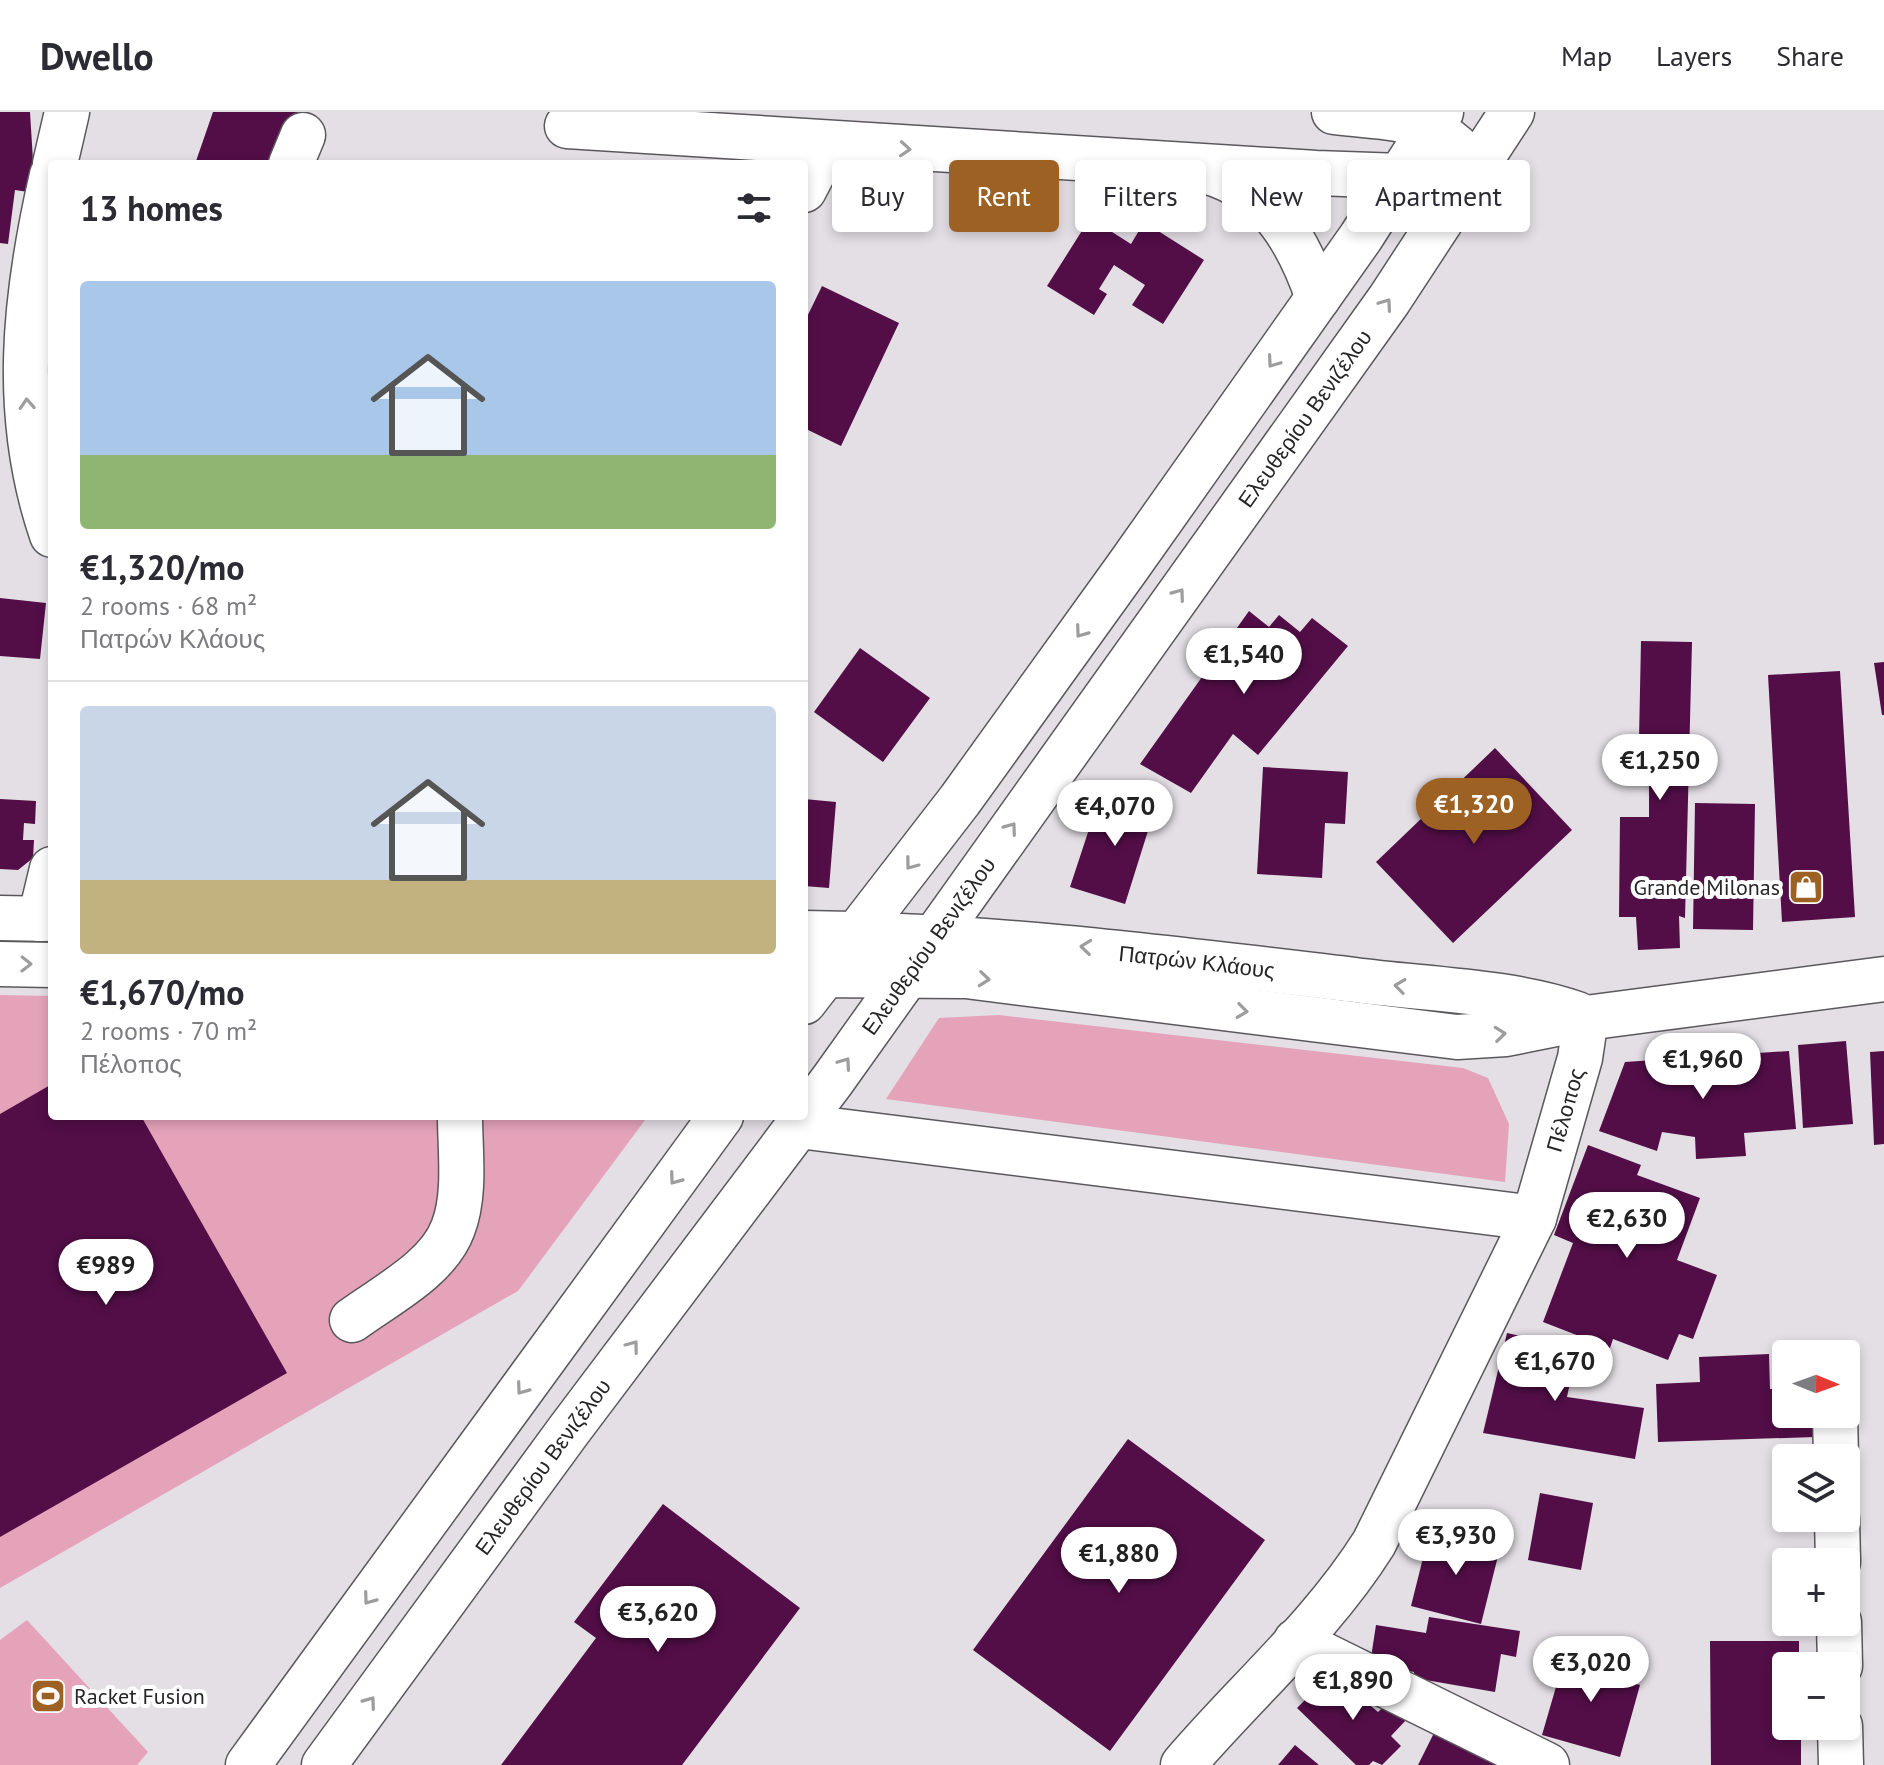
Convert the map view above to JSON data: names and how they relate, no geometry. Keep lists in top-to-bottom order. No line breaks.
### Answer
{"streets":{"main road":["Ελευθερίου Βενιζέλου","Πατρών Κλάους","Πέλοπος"]},"crossings":[["Ελευθερίου Βενιζέλου","Πατρών Κλάους"],["Πατρών Κλάους","Πέλοπος"]],"places":{"shop":["Grande Milonas"],"sports":["Racket Fusion"]},"north":"right","page":{"header":"Dwello","nav":["Map","Layers","Share"],"chip":["Buy","Rent","Filters","New","Apartment"],"heading":"13 homes","list":[{"name":"€1,320/mo","note":"2 rooms · 68 m² · Πατρών Κλάους"},{"name":"€1,670/mo","note":"2 rooms · 70 m² · Πέλοπος"}],"price":["€1,540","€1,250","€1,320","€4,070","€1,960","€2,630","€989","€1,670","€3,930","€1,880","€3,620","€3,020","€1,890"],"map_buttons":["+","−"]}}
